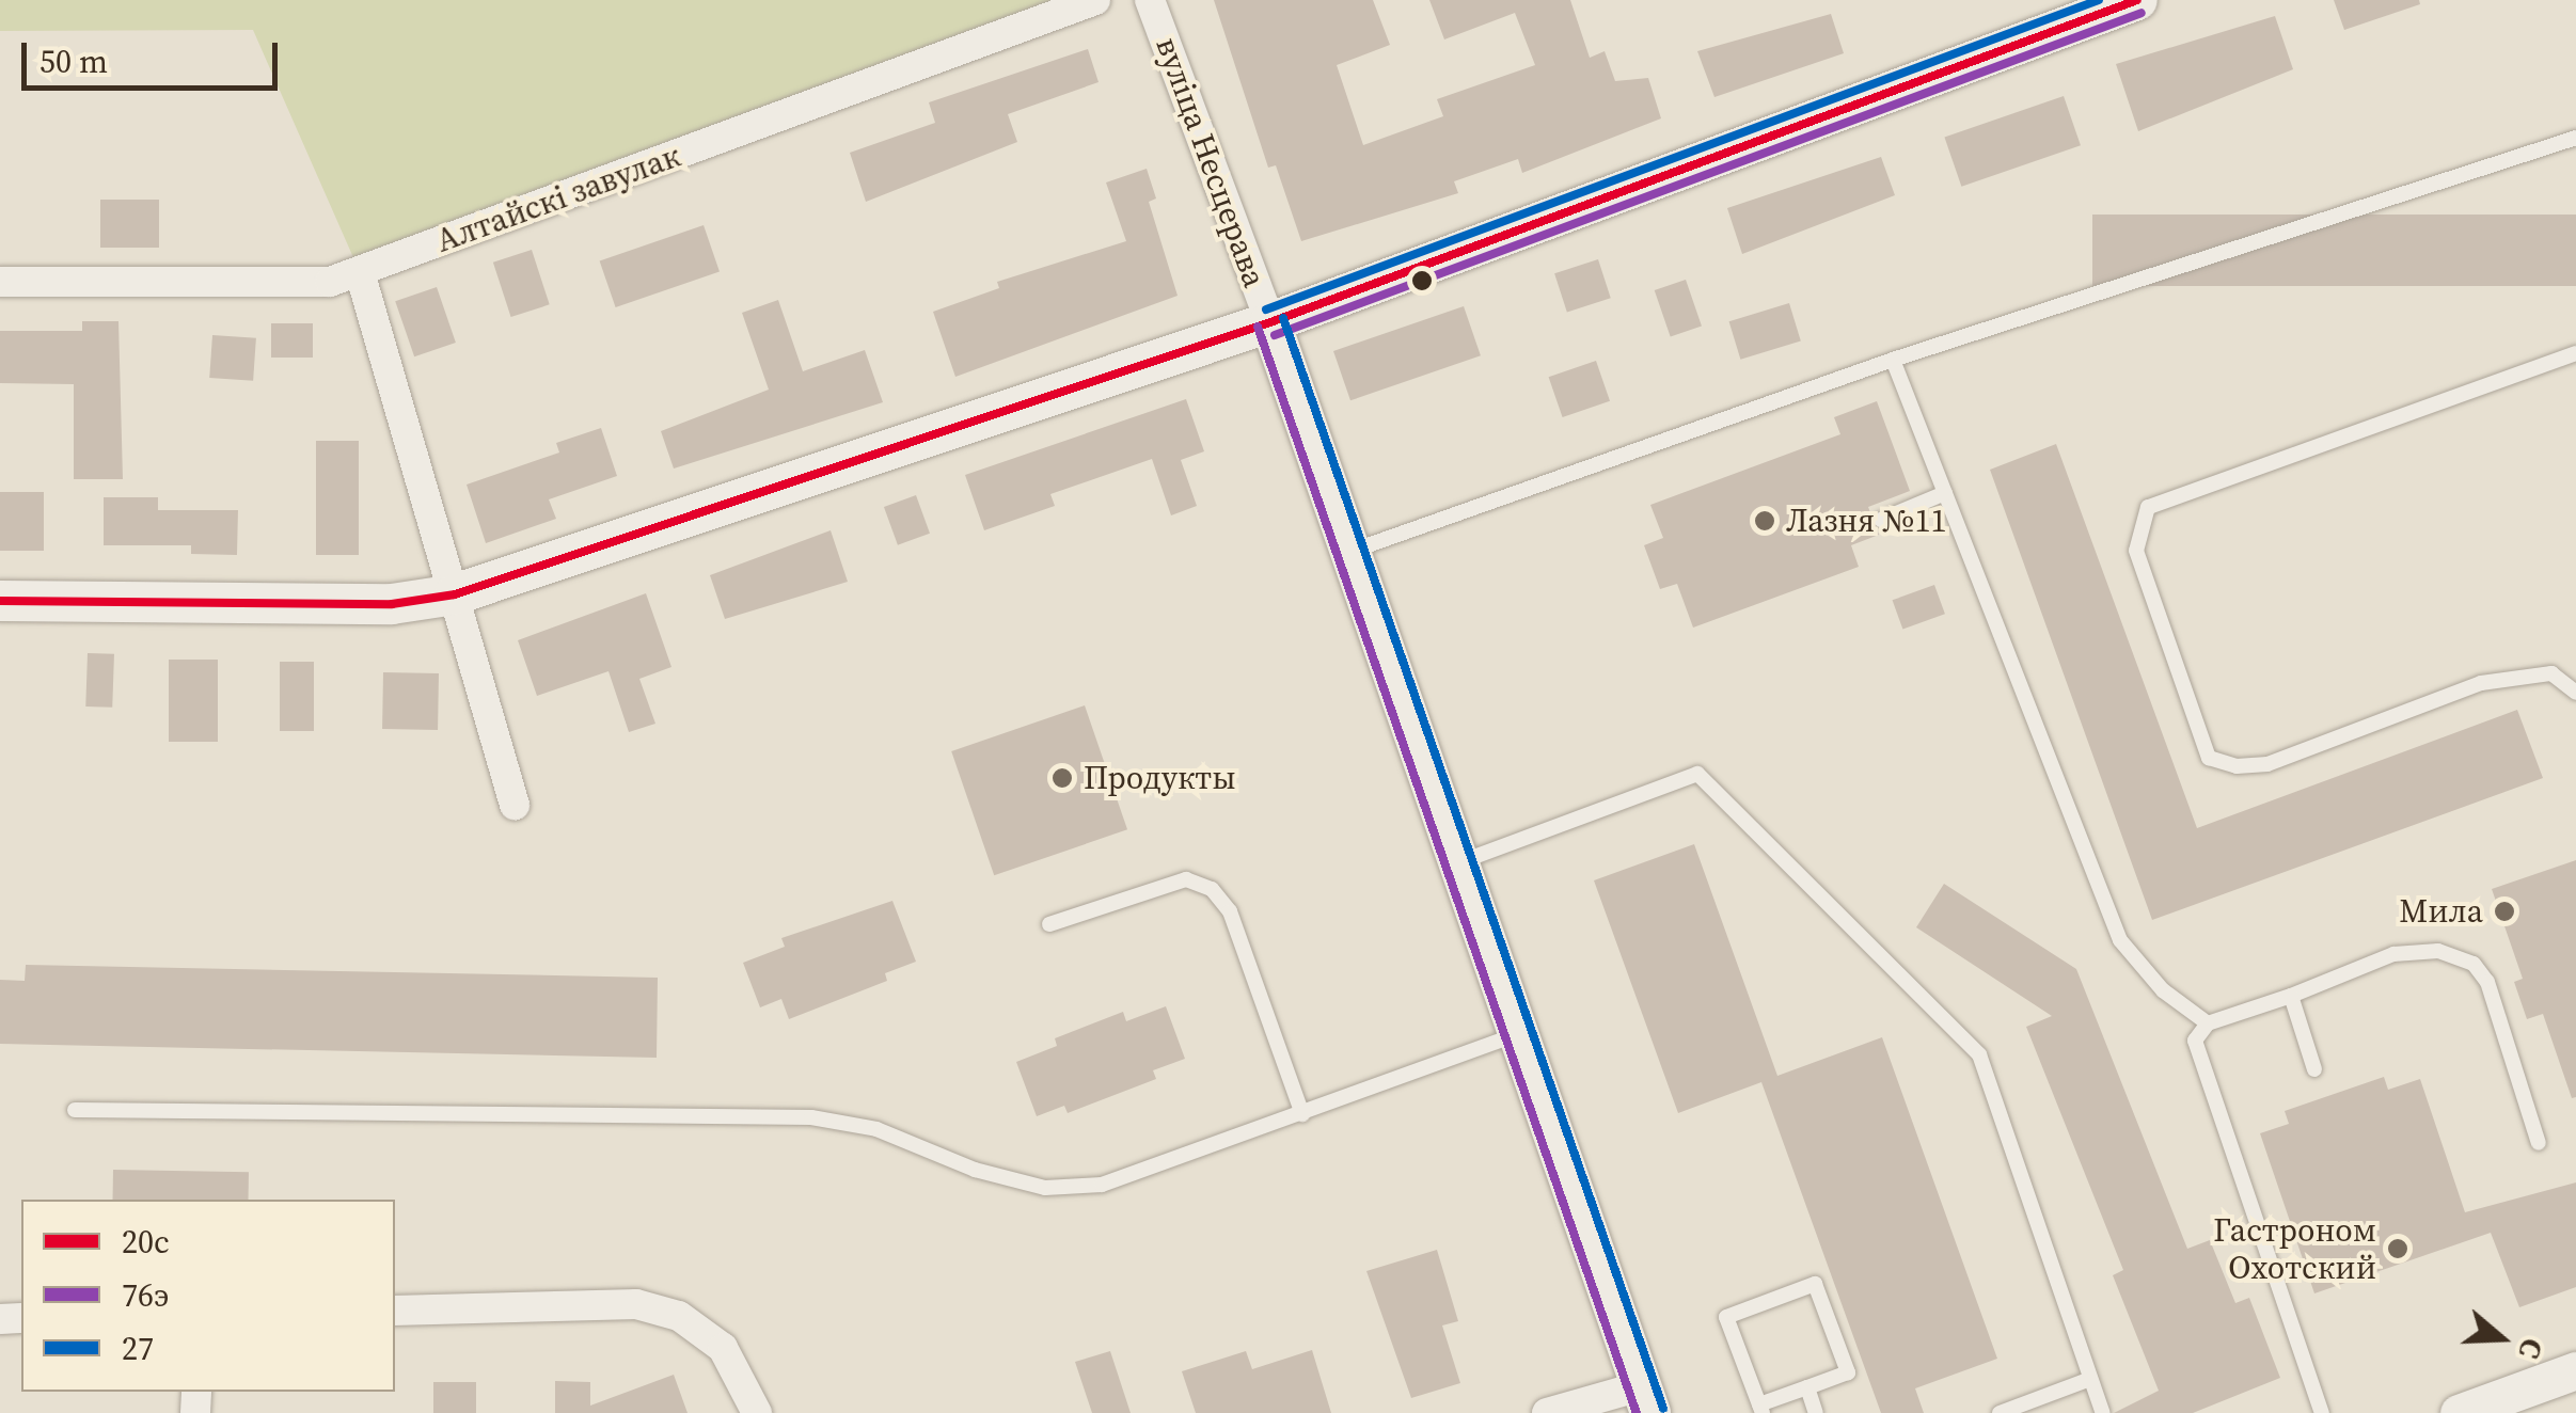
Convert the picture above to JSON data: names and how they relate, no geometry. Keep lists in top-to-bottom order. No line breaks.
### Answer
{"streets":{"main road":["вуліца Несцерава"],"street":["Алтайскі завулак"]},"places":["Лазня №11","Продукты","Мила","Гастроном Охотский"],"lines":["transit line 20с","transit line 27","transit line 76э"],"legend":["20с","76э","27"],"scale_bar":"50 m","north":"right"}
